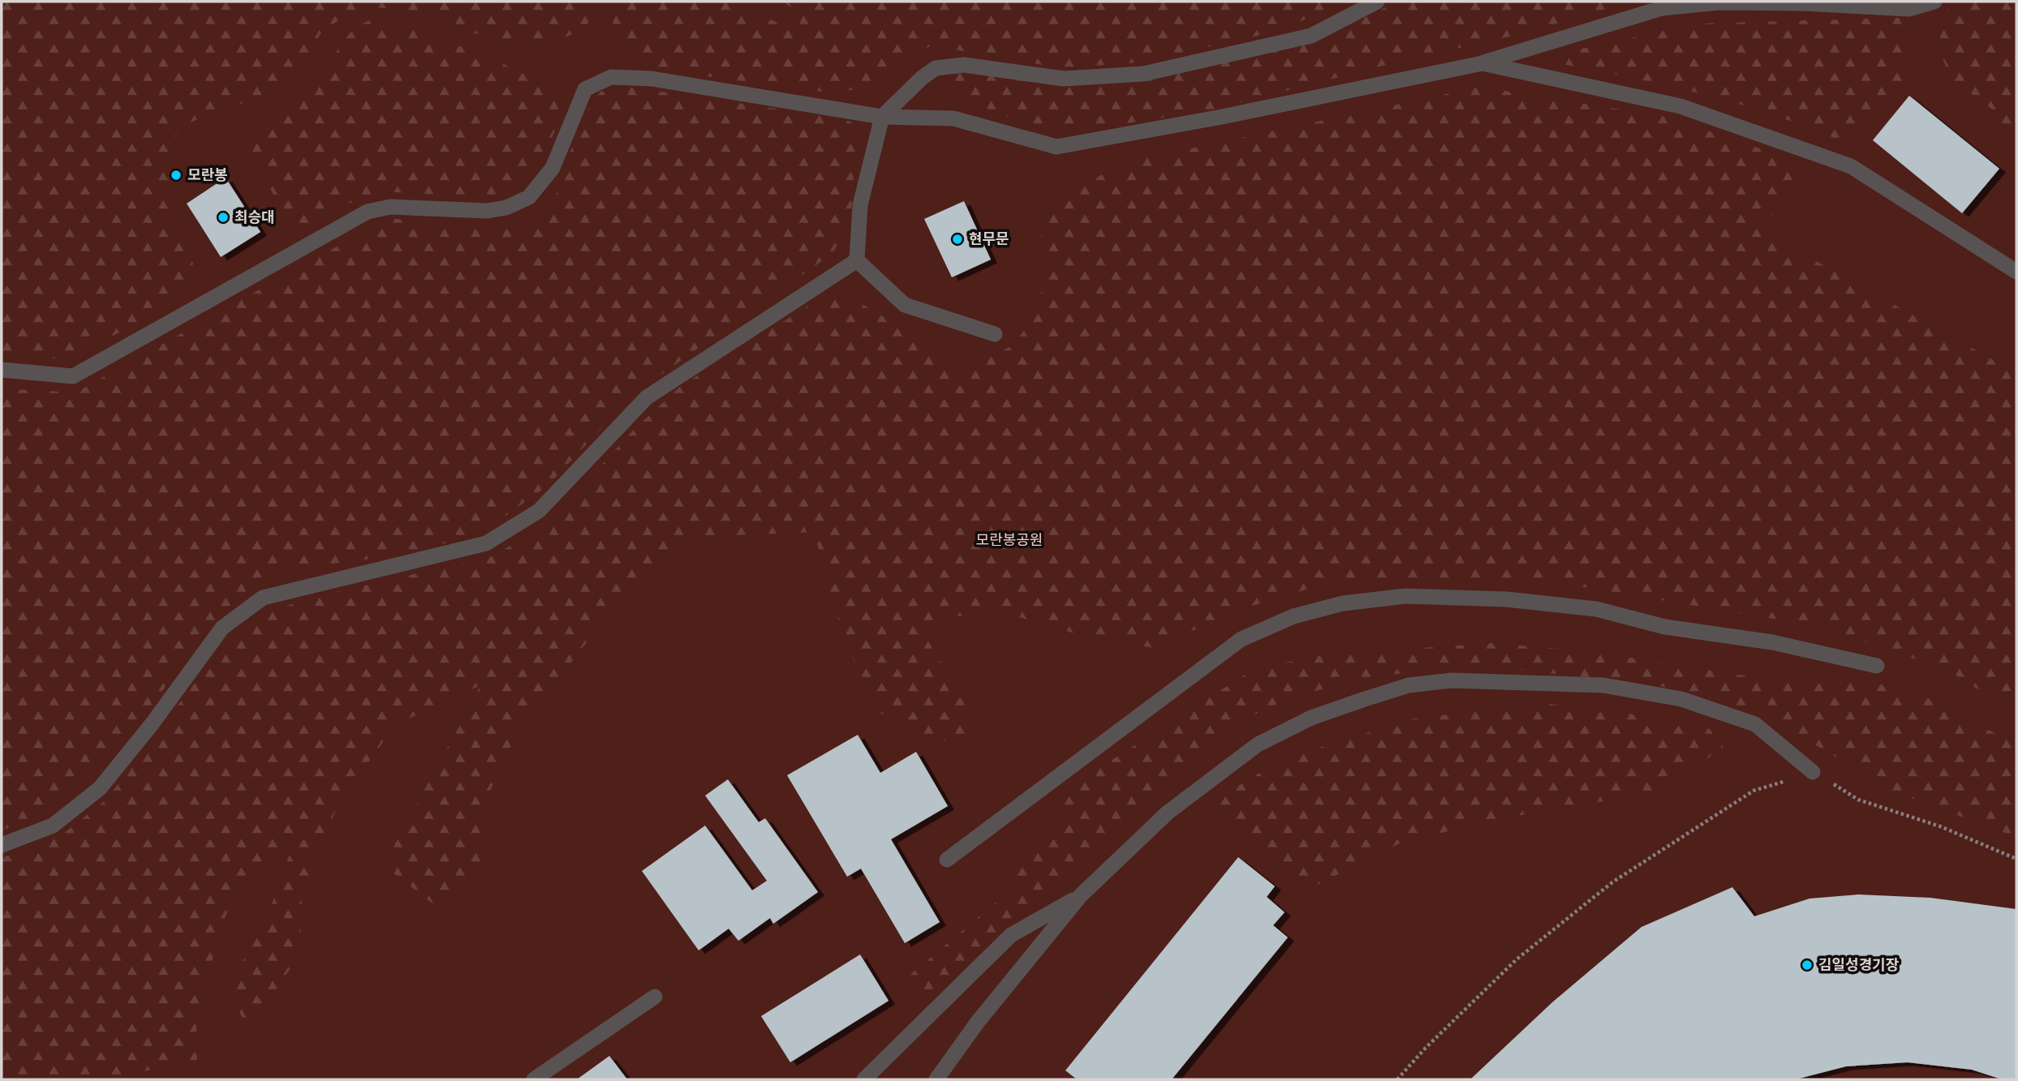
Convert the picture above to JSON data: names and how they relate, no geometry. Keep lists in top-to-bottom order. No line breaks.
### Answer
{"parks":["모란봉공원"],"places":["모란봉","최승대","현무문","김일성경기장"]}
